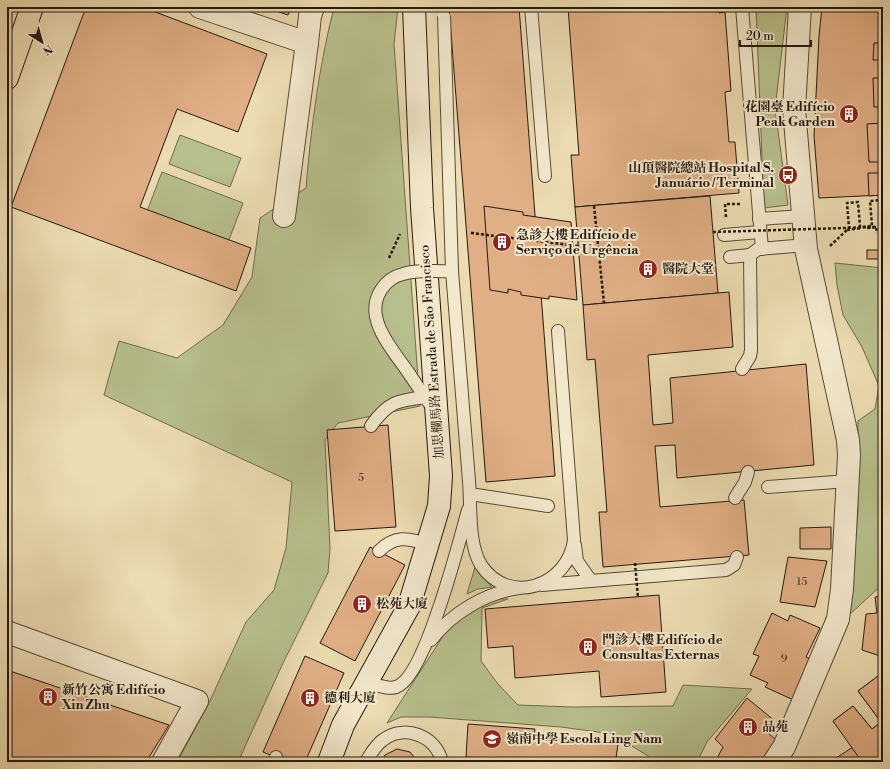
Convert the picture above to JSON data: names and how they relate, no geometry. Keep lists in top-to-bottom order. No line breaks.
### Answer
{"streets":{"street":["加思欄馬路 Estrada de São Francisco"]},"places":{"building":["花園臺 Edifício Peak Garden","急診大樓 Edifício de Serviço de Urgência","醫院大堂","松苑大廈","門診大樓 Edifício de Consultas Externas","新竹公寓 Edifício Xin Zhu","德利大廈","品苑"],"bus stop":["山頂醫院總站 Hospital S. Januário / Terminal"],"school or university":["嶺南中學 Escola Ling Nam"]},"house_numbers":["5","15","9"],"scale_bar":"20 m","north":"bottom right"}
